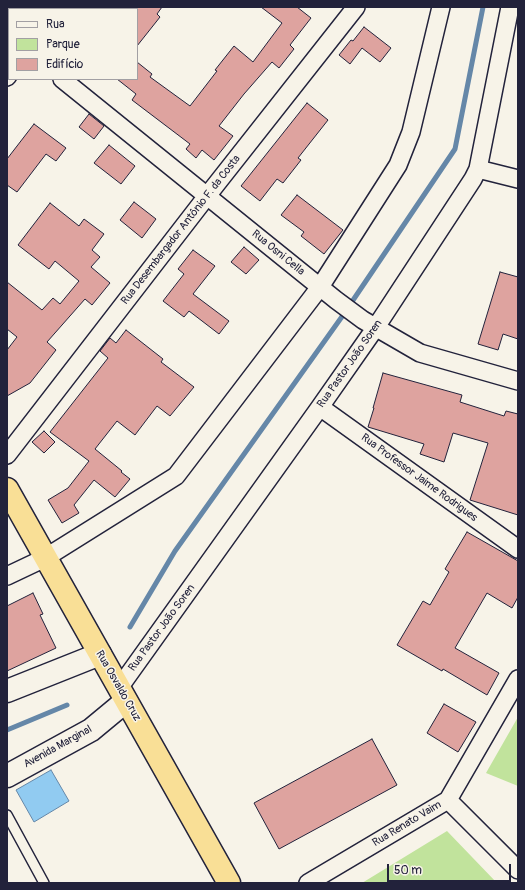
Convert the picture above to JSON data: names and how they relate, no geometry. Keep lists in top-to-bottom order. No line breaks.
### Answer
{"streets":{"highway":["Rua Osvaldo Cruz"],"street":["Rua Desembargador Antônio F. da Costa","Rua Osni Cella","Rua Pastor João Soren","Rua Professor Jaime Rodrigues","Avenida Marginal","Rua Renato Vaim"]},"crossings":[["Rua Desembargador Antônio F. da Costa","Rua Osni Cella"],["Rua Osni Cella","Rua Pastor João Soren"],["Rua Pastor João Soren","Rua Professor Jaime Rodrigues"],["Rua Pastor João Soren","Rua Osvaldo Cruz"],["Rua Pastor João Soren","Avenida Marginal"],["Rua Osvaldo Cruz","Avenida Marginal"]],"legend":["Rua","Parque","Edifício"],"scale_bar":"50 m"}
